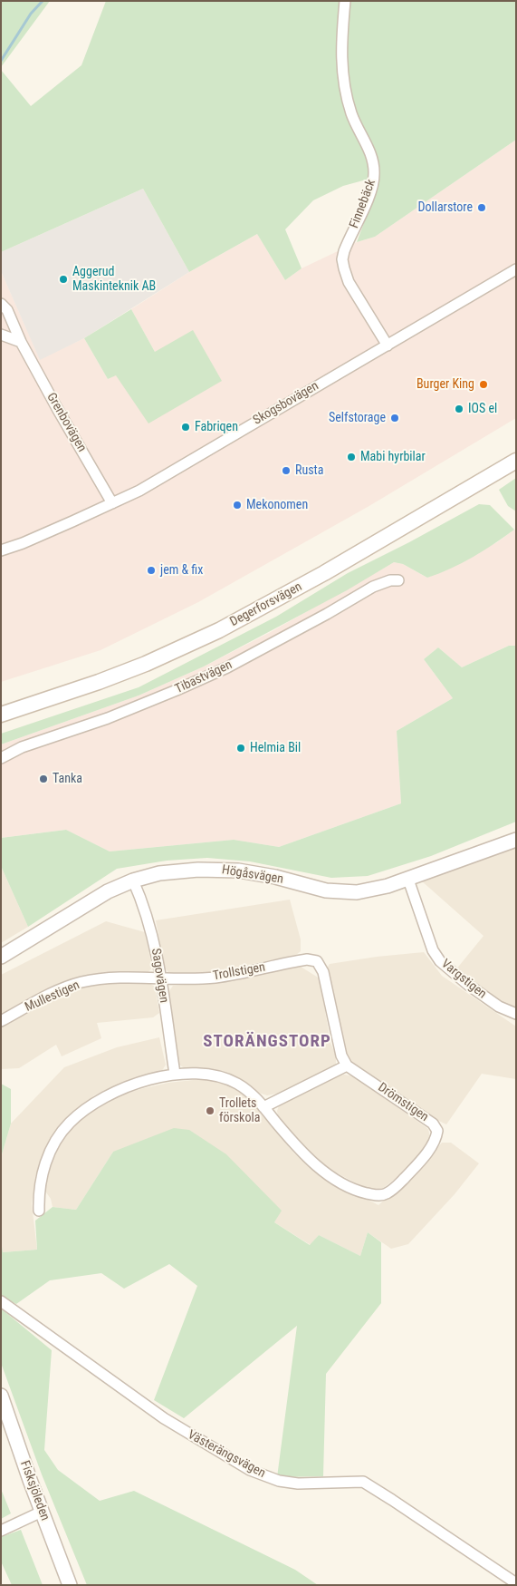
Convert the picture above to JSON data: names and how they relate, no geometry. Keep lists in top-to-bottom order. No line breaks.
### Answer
{"streets":{"main road":["Degerforsvägen"],"street":["Finnebäck","Skogsbovägen","Grenbovägen","Tibastvägen","Högåsvägen","Trollstigen","Sagovägen","Vargstigen","Mullestigen","Drömstigen","Västerängsvägen","Fisksjöleden"]},"crossings":[["Finnebäck","Skogsbovägen"],["Skogsbovägen","Grenbovägen"],["Högåsvägen","Sagovägen"],["Högåsvägen","Vargstigen"],["Trollstigen","Sagovägen"],["Trollstigen","Mullestigen"],["Trollstigen","Drömstigen"],["Sagovägen","Mullestigen"],["Sagovägen","Drömstigen"]],"districts":["STORÄNGSTORP"],"places":["Dollarstore","Aggerud Maskinteknik AB","Burger King","IOS el","Selfstorage","Fabriqen","Mabi hyrbilar","Rusta","Mekonomen","jem & fix","Helmia Bil","Tanka","Trollets förskola"]}
